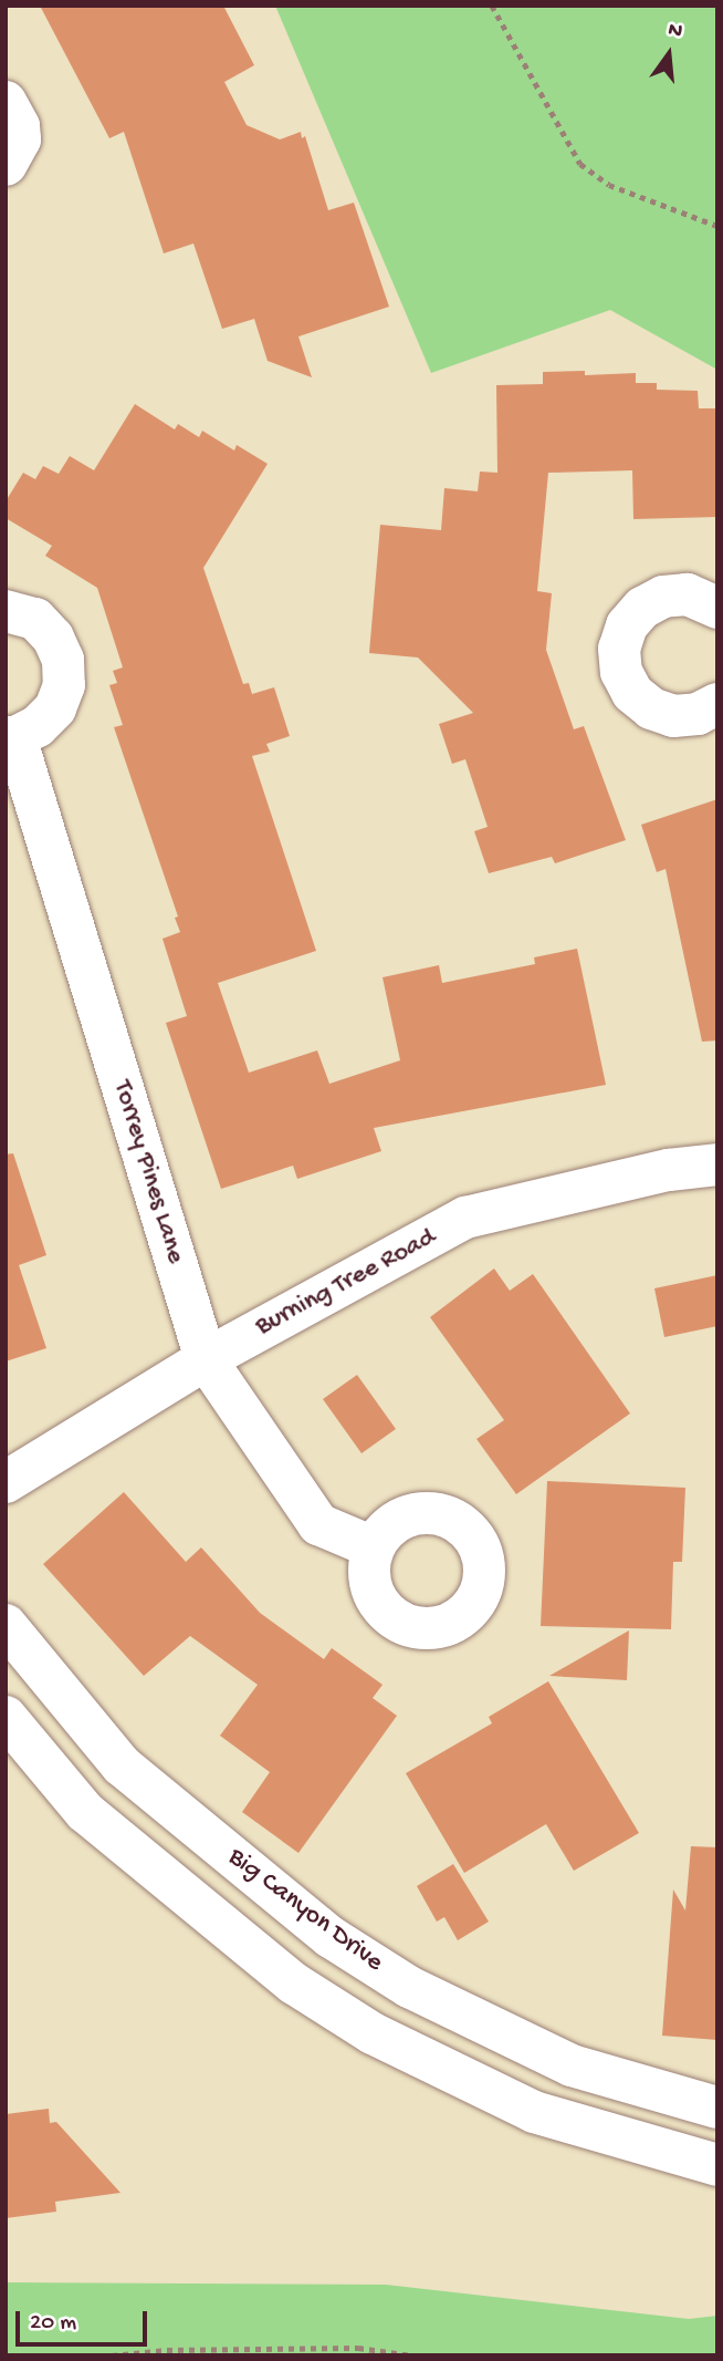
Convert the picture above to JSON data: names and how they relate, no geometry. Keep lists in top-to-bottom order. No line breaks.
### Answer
{"streets":{"street":["Torrey Pines Lane","Burning Tree Road","Big Canyon Drive"]},"crossings":[["Torrey Pines Lane","Burning Tree Road"]],"scale_bar":"20 m","north":"top"}
